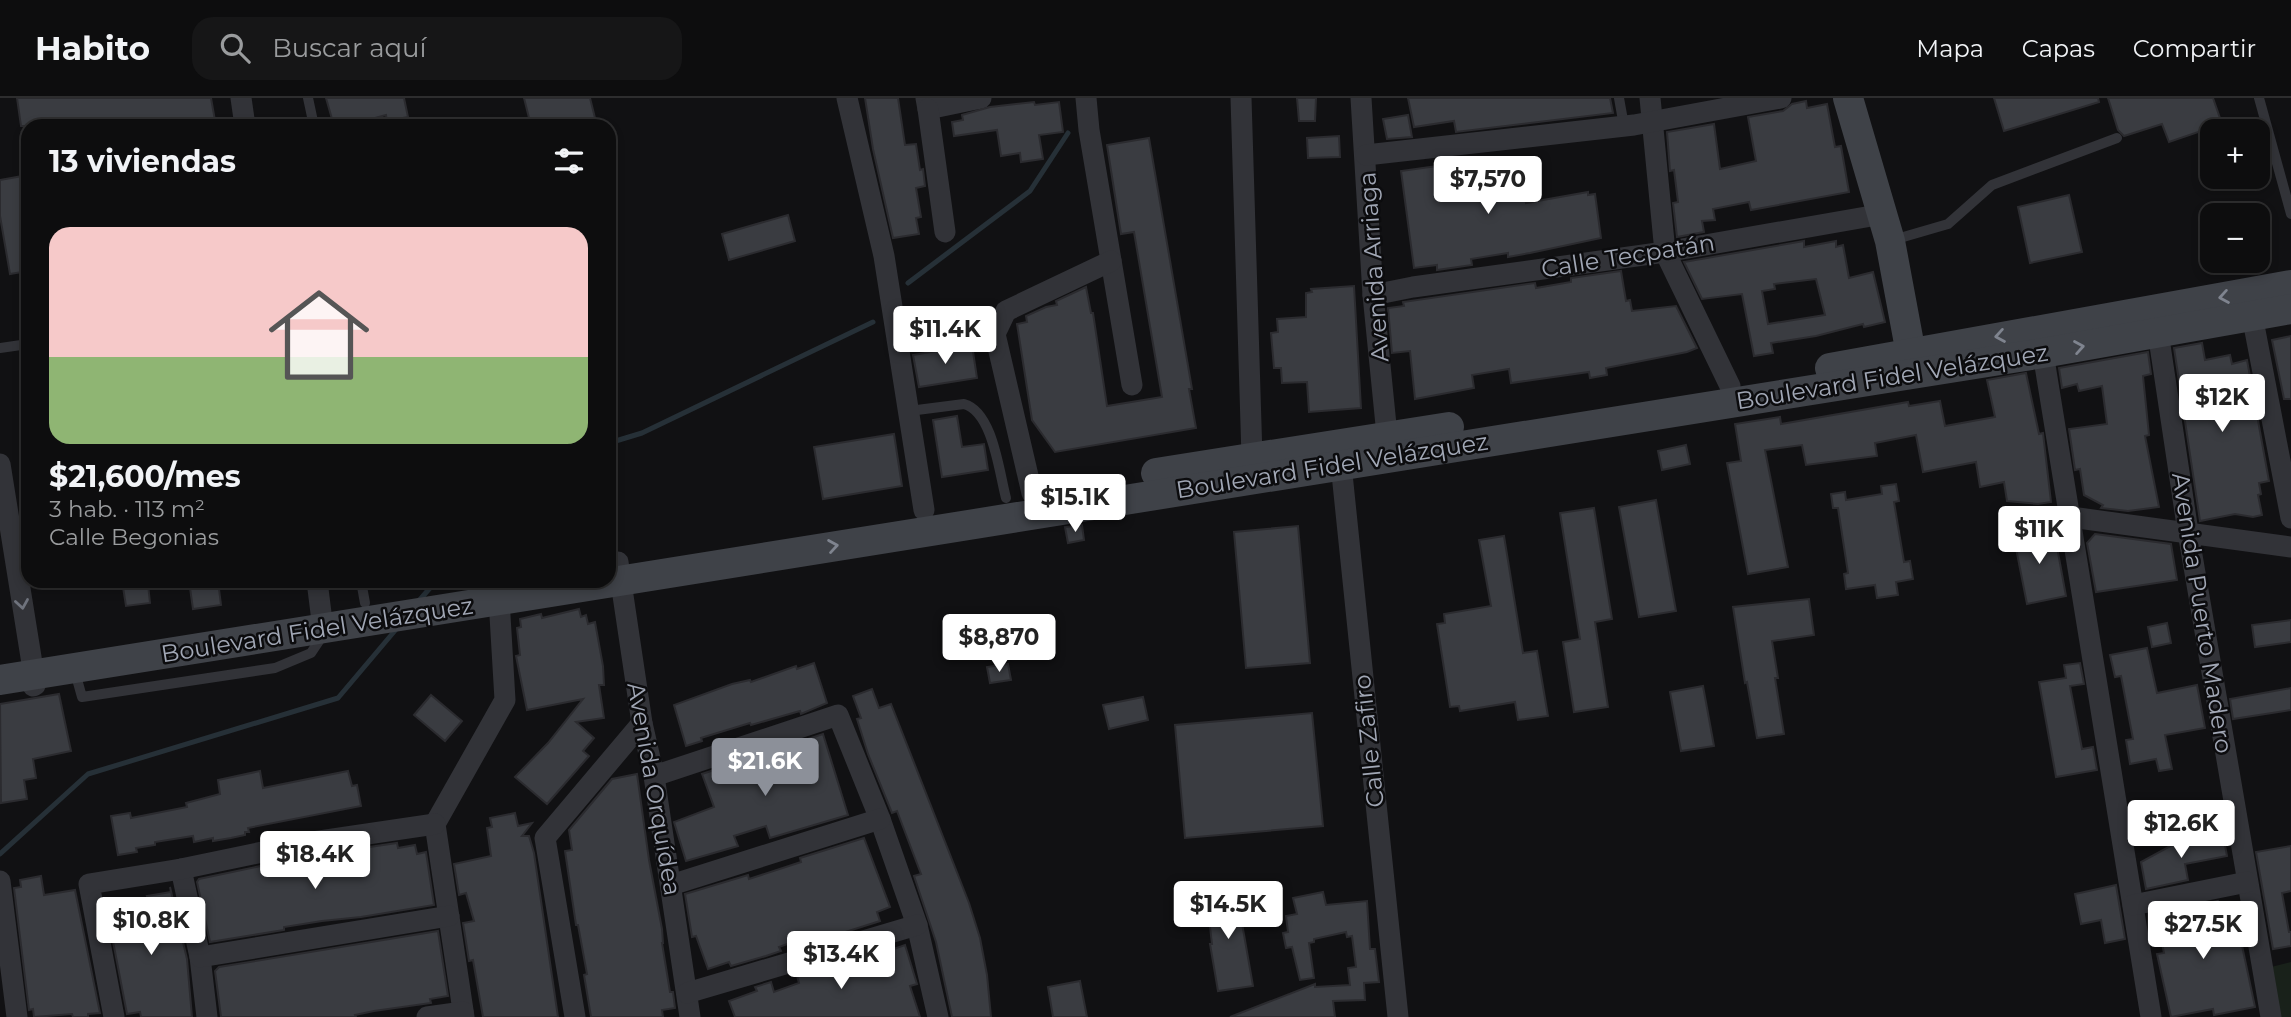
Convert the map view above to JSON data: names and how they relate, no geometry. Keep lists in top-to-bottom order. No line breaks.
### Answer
{"streets":{"main road":["Boulevard Fidel Velázquez"],"street":["Calle Tecpatán","Avenida Arriaga","Avenida Puerto Madero","Calle Zafiro","Avenida Orquídea"]},"crossings":[["Calle Tecpatán","Avenida Arriaga"],["Avenida Arriaga","Boulevard Fidel Velázquez"],["Boulevard Fidel Velázquez","Avenida Puerto Madero"],["Boulevard Fidel Velázquez","Calle Zafiro"],["Boulevard Fidel Velázquez","Avenida Orquídea"]],"page":{"header":"Habito","search":"Buscar aquí","nav":["Mapa","Capas","Compartir"],"map_buttons":["+","−"],"heading":"13 viviendas","price":["$7,570","$11.4K","$12K","$15.1K","$11K","$8,870","$21.6K","$12.6K","$18.4K","$14.5K","$10.8K","$27.5K","$13.4K"],"list":[{"name":"$21,600/mes","note":"3 hab. · 113 m² · Calle Begonias"}]}}
